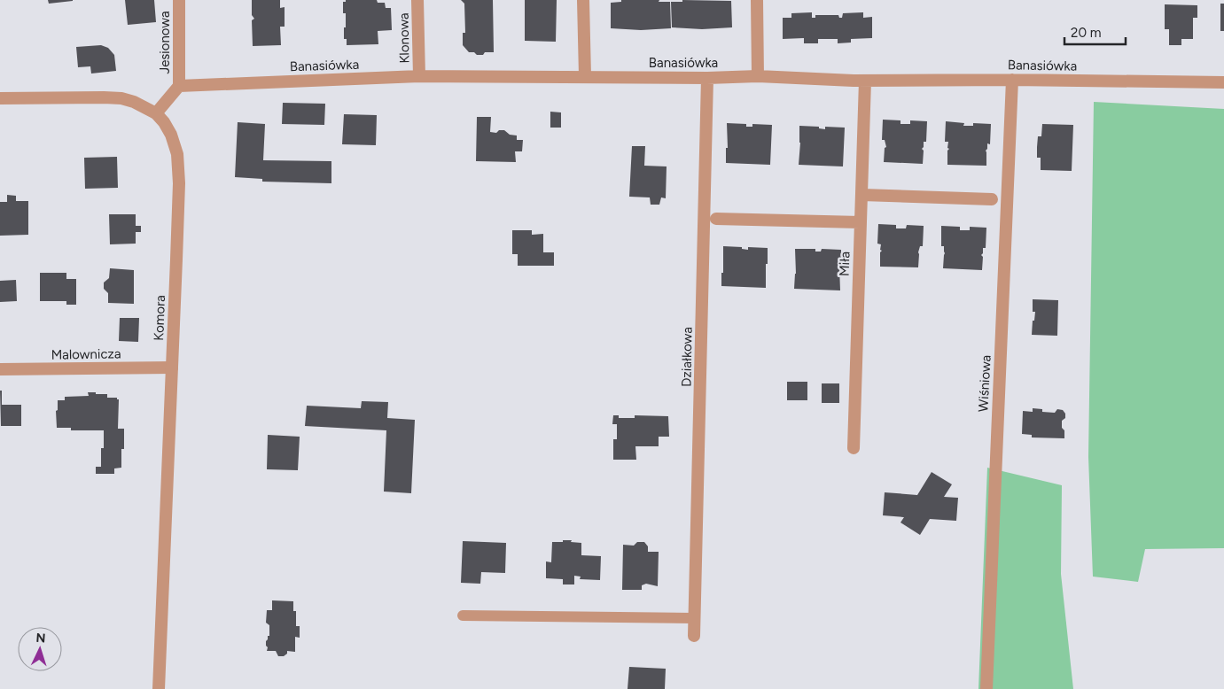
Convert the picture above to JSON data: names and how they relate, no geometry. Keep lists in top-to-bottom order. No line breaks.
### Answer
{"streets":{"street":["Klonowa","Jesionowa","Banasiówka","Miła","Komora","Malownicza","Działkowa","Wiśniowa"]},"crossings":[["Klonowa","Banasiówka"],["Jesionowa","Banasiówka"],["Banasiówka","Miła"],["Banasiówka","Działkowa"],["Banasiówka","Wiśniowa"],["Komora","Malownicza"]],"scale_bar":"20 m","north":"top"}
